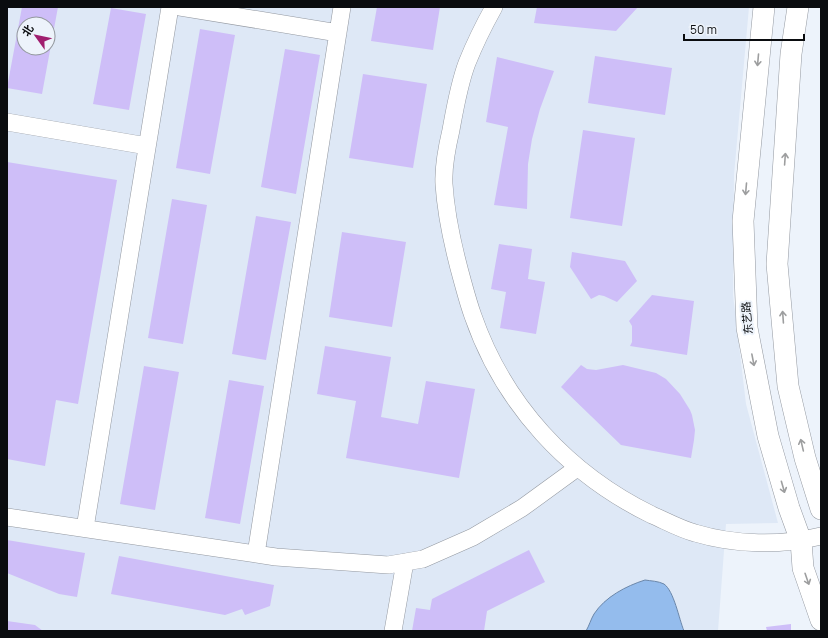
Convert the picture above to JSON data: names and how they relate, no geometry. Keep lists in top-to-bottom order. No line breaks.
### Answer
{"streets":{"street":["东艺路"]},"scale_bar":"50 m","north":"top left"}
